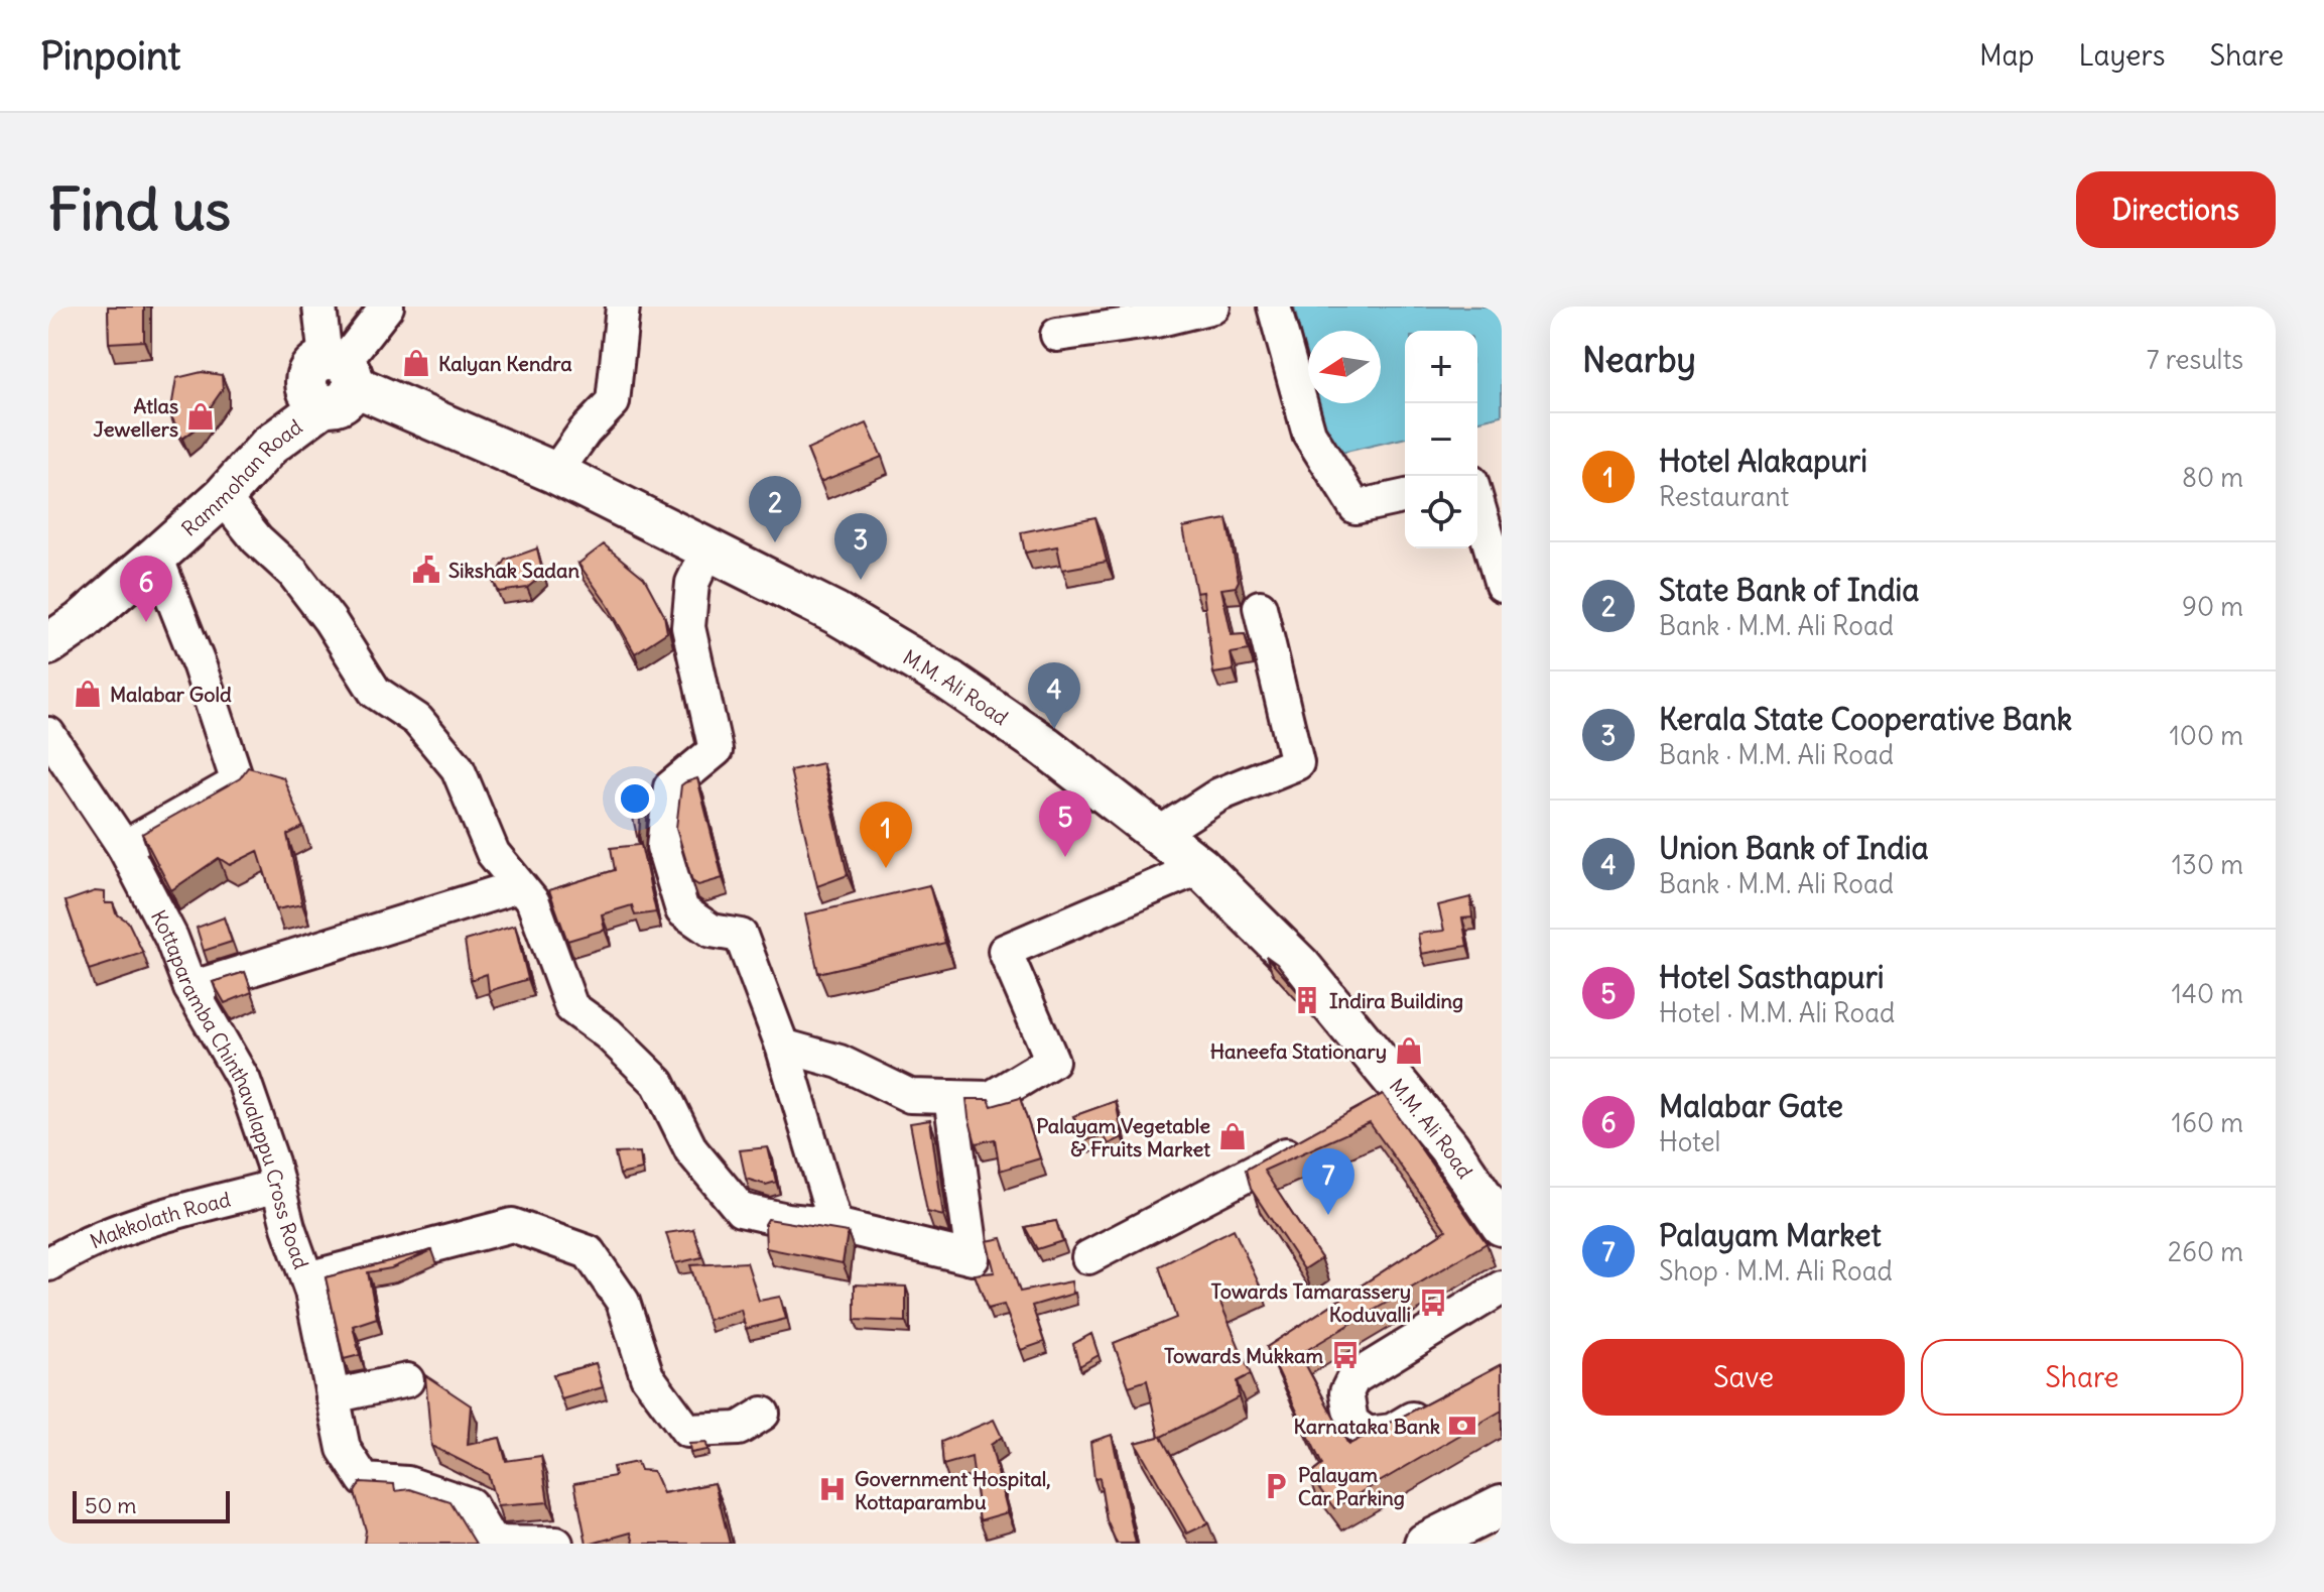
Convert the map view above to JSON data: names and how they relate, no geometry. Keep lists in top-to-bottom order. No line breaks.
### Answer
{"streets":{"main road":["Rammohan Road","M.M. Ali Road"],"street":["Kottaparamba Chinthavalappu Cross Road","Makkolath Road"]},"crossings":[["Rammohan Road","M.M. Ali Road"],["Kottaparamba Chinthavalappu Cross Road","Makkolath Road"]],"places":{"shop":["Kalyan Kendra","Atlas Jewellers","Malabar Gold","Haneefa Stationary","Palayam Vegetable & Fruits Market"],"public building":["Sikshak Sadan"],"building":["Indira Building"],"bus stop":["Towards Tamarassery Koduvalli","Towards Mukkam"],"bank":["Karnataka Bank"],"parking":["Palayam Car Parking"],"hospital":["Government Hospital, Kottaparambu"]},"scale_bar":"50 m","north":"left","page":{"header":"Pinpoint","nav":["Map","Layers","Share"],"buttons":["Directions",["Save","Share"]],"title":"Find us","heading":["Nearby","7 results"],"map_buttons":["+","−"],"list":[{"mark":"1","name":"Hotel Alakapuri","note":"Restaurant","value":"80 m"},{"mark":"2","name":"State Bank of India","note":"Bank · M.M. Ali Road","value":"90 m"},{"mark":"3","name":"Kerala State Cooperative Bank","note":"Bank · M.M. Ali Road","value":"100 m"},{"mark":"4","name":"Union Bank of India","note":"Bank · M.M. Ali Road","value":"130 m"},{"mark":"5","name":"Hotel Sasthapuri","note":"Hotel · M.M. Ali Road","value":"140 m"},{"mark":"6","name":"Malabar Gate","note":"Hotel","value":"160 m"},{"mark":"7","name":"Palayam Market","note":"Shop · M.M. Ali Road","value":"260 m"}],"pins":["2","3","6","4","5","1","7"],"scale":"50 m"}}
